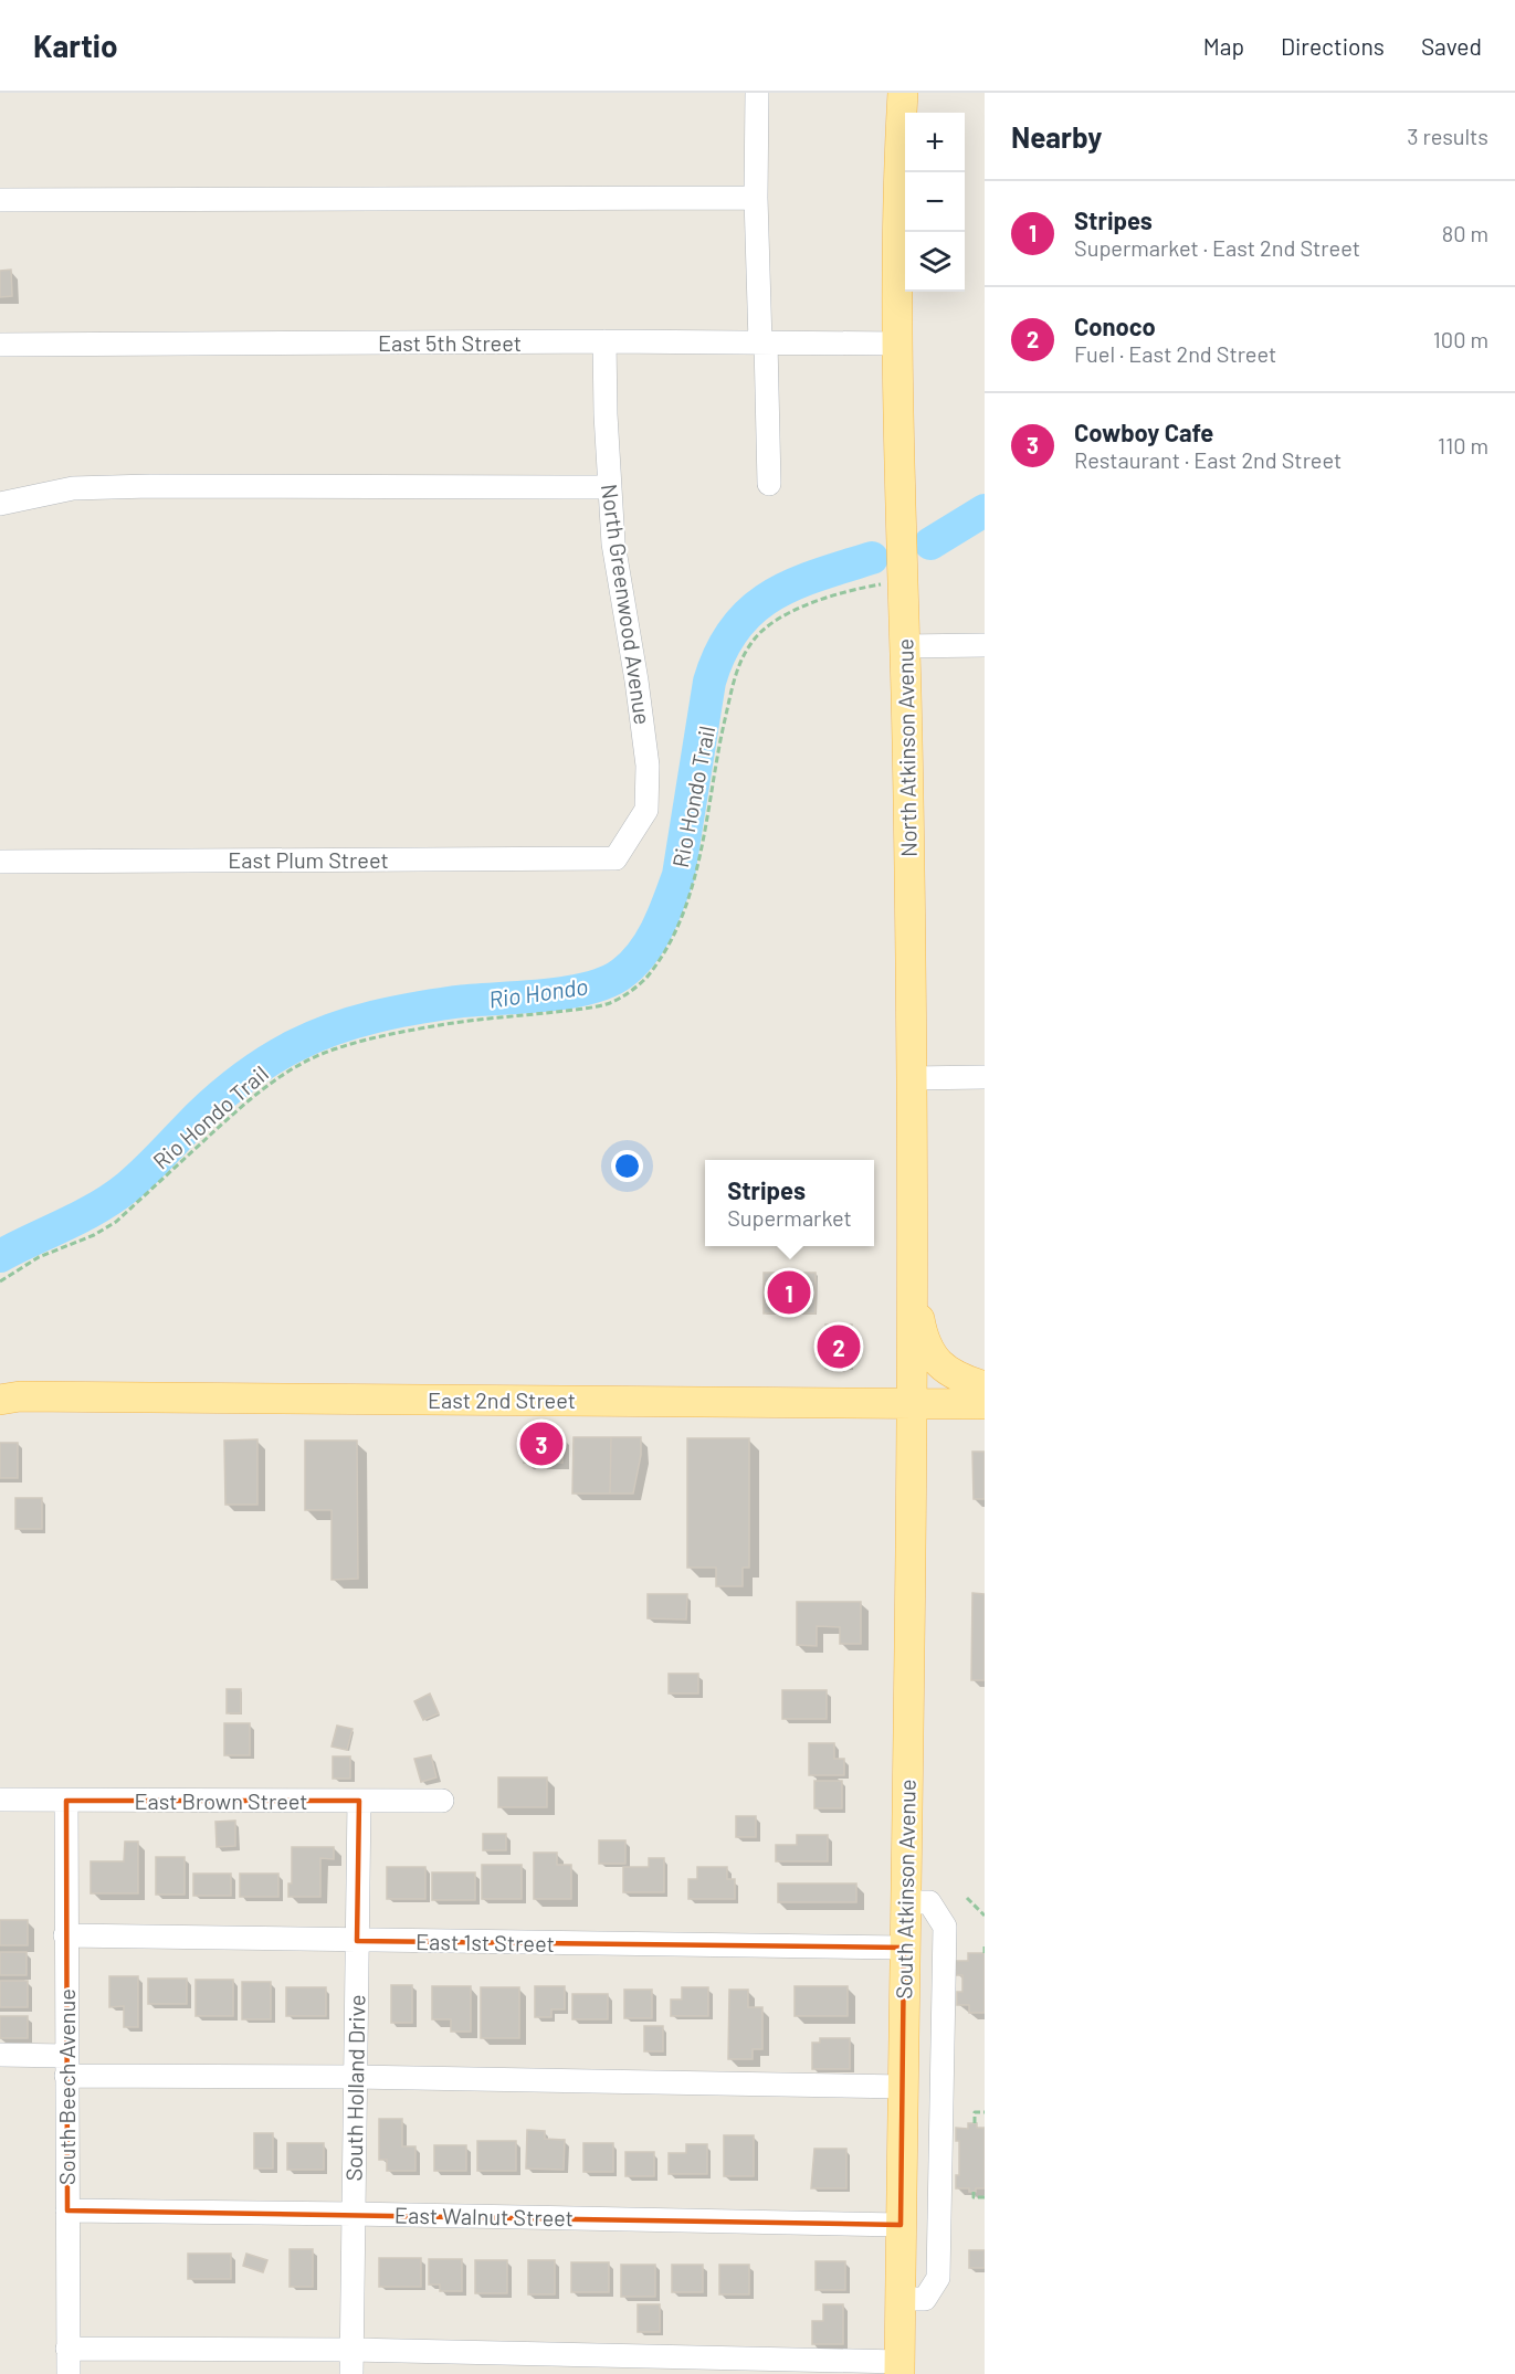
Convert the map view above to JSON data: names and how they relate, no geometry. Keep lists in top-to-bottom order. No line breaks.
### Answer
{"streets":{"main road":["North Atkinson Avenue","East 2nd Street","South Atkinson Avenue"],"street":["East 5th Street","North Greenwood Avenue","East Plum Street","East Brown Street","East 1st Street","South Beech Avenue","South Holland Drive","East Walnut Street"],"path":["Rio Hondo Trail"]},"crossings":[["East 5th Street","North Greenwood Avenue"],["East 5th Street","North Atkinson Avenue"],["North Greenwood Avenue","East Plum Street"],["North Atkinson Avenue","Rio Hondo Trail"],["North Atkinson Avenue","East 2nd Street"],["North Atkinson Avenue","South Atkinson Avenue"],["East 2nd Street","South Atkinson Avenue"],["East Brown Street","South Beech Avenue"],["East Brown Street","South Holland Drive"],["South Atkinson Avenue","East 1st Street"],["South Atkinson Avenue","East Walnut Street"],["East 1st Street","South Beech Avenue"],["East 1st Street","South Holland Drive"],["South Beech Avenue","East Walnut Street"],["South Holland Drive","East Walnut Street"]],"water":["Rio Hondo"],"page":{"header":"Kartio","nav":["Map","Directions","Saved"],"heading":["Nearby","3 results"],"map_buttons":["+","−"],"list":[{"mark":"1","name":"Stripes","note":"Supermarket · East 2nd Street","value":"80 m"},{"mark":"2","name":"Conoco","note":"Fuel · East 2nd Street","value":"100 m"},{"mark":"3","name":"Cowboy Cafe","note":"Restaurant · East 2nd Street","value":"110 m"}],"popup":["Stripes","Supermarket"],"pins":["1","2","3"]}}
